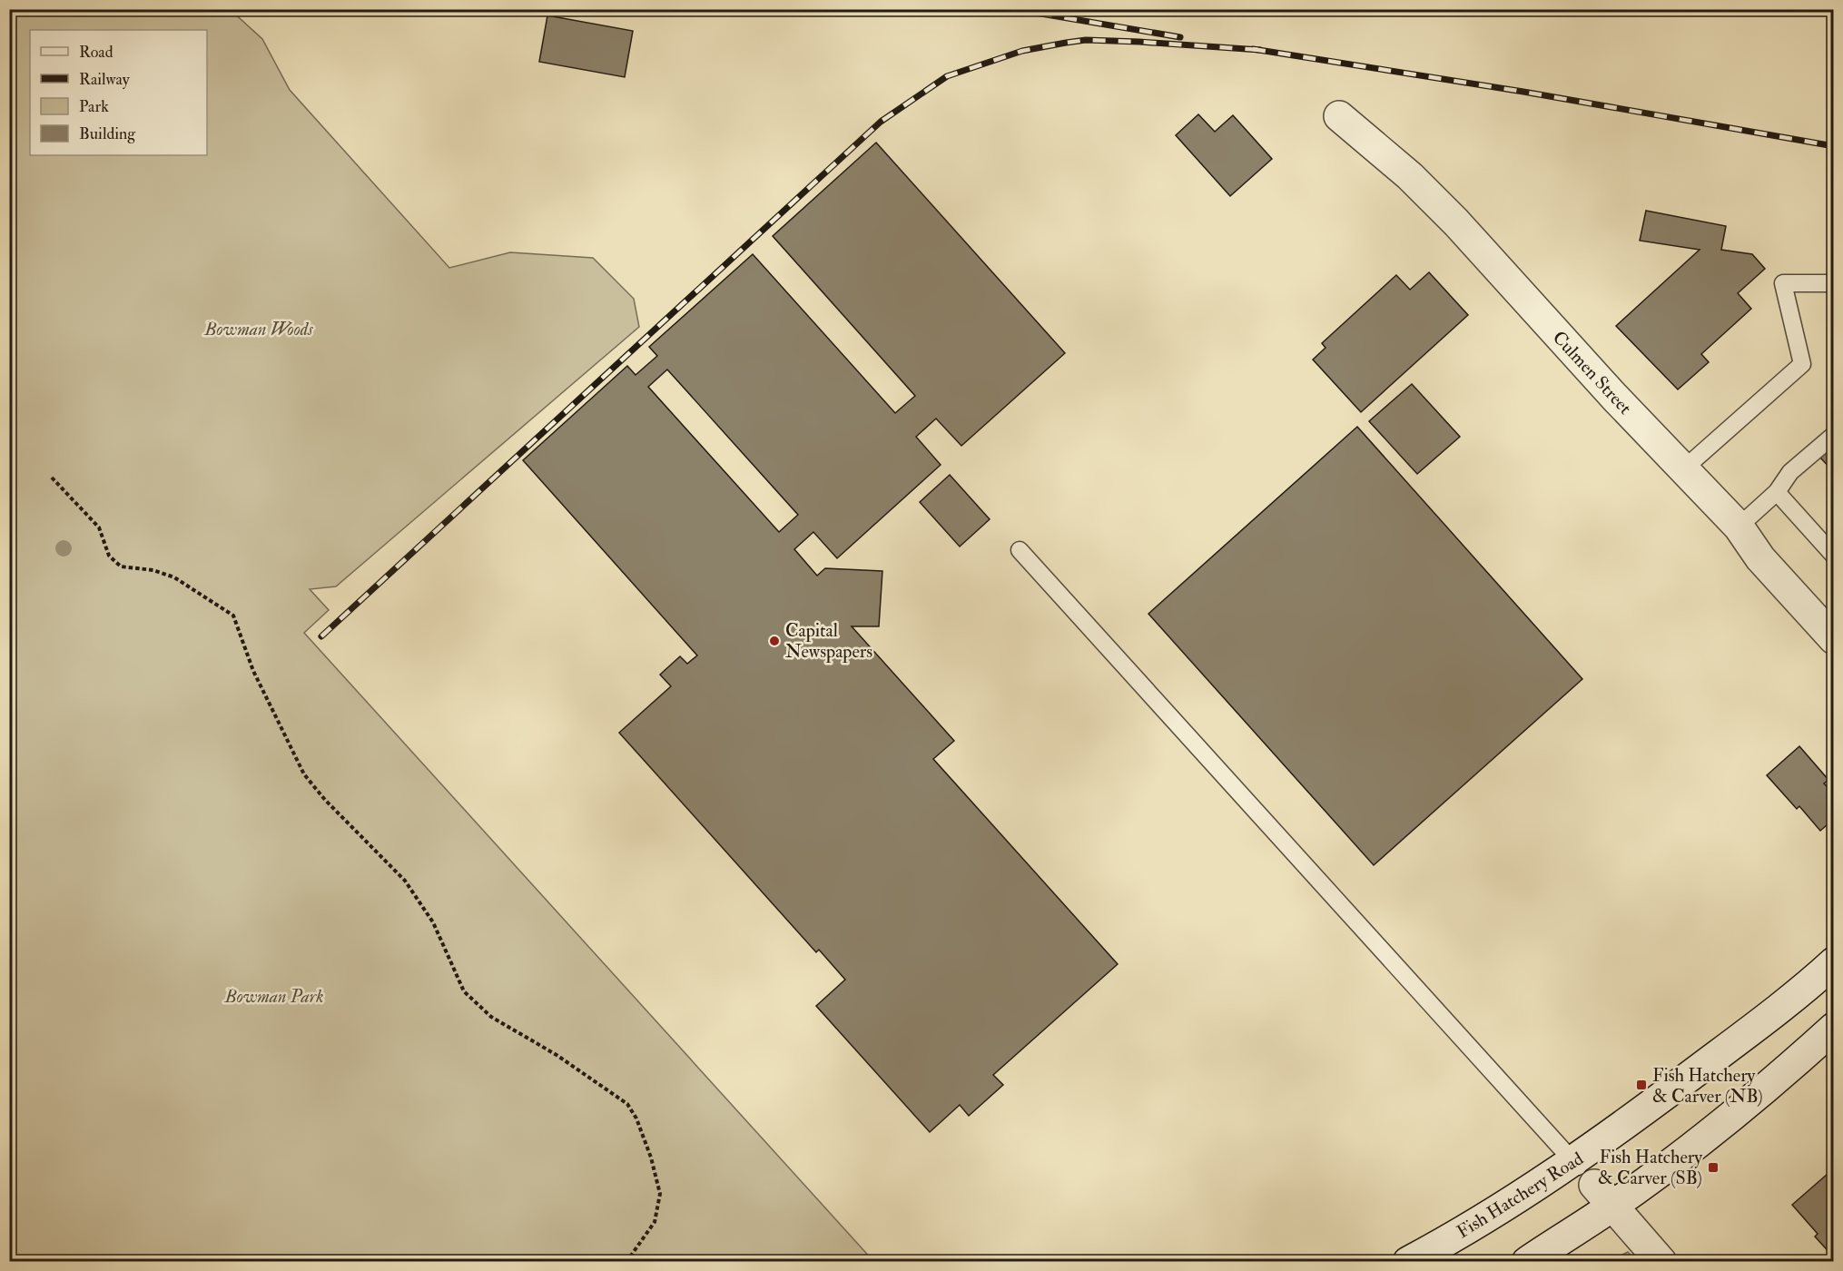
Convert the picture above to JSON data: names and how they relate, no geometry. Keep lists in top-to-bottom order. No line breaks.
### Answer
{"streets":{"main road":["Culmen Street","Fish Hatchery Road"]},"parks":["Bowman Woods","Bowman Park"],"places":{"other":["Capital Newspapers"],"transit":["Fish Hatchery & Carver (NB)","Fish Hatchery & Carver (SB)"]},"legend":["Road","Railway","Park","Building"]}
